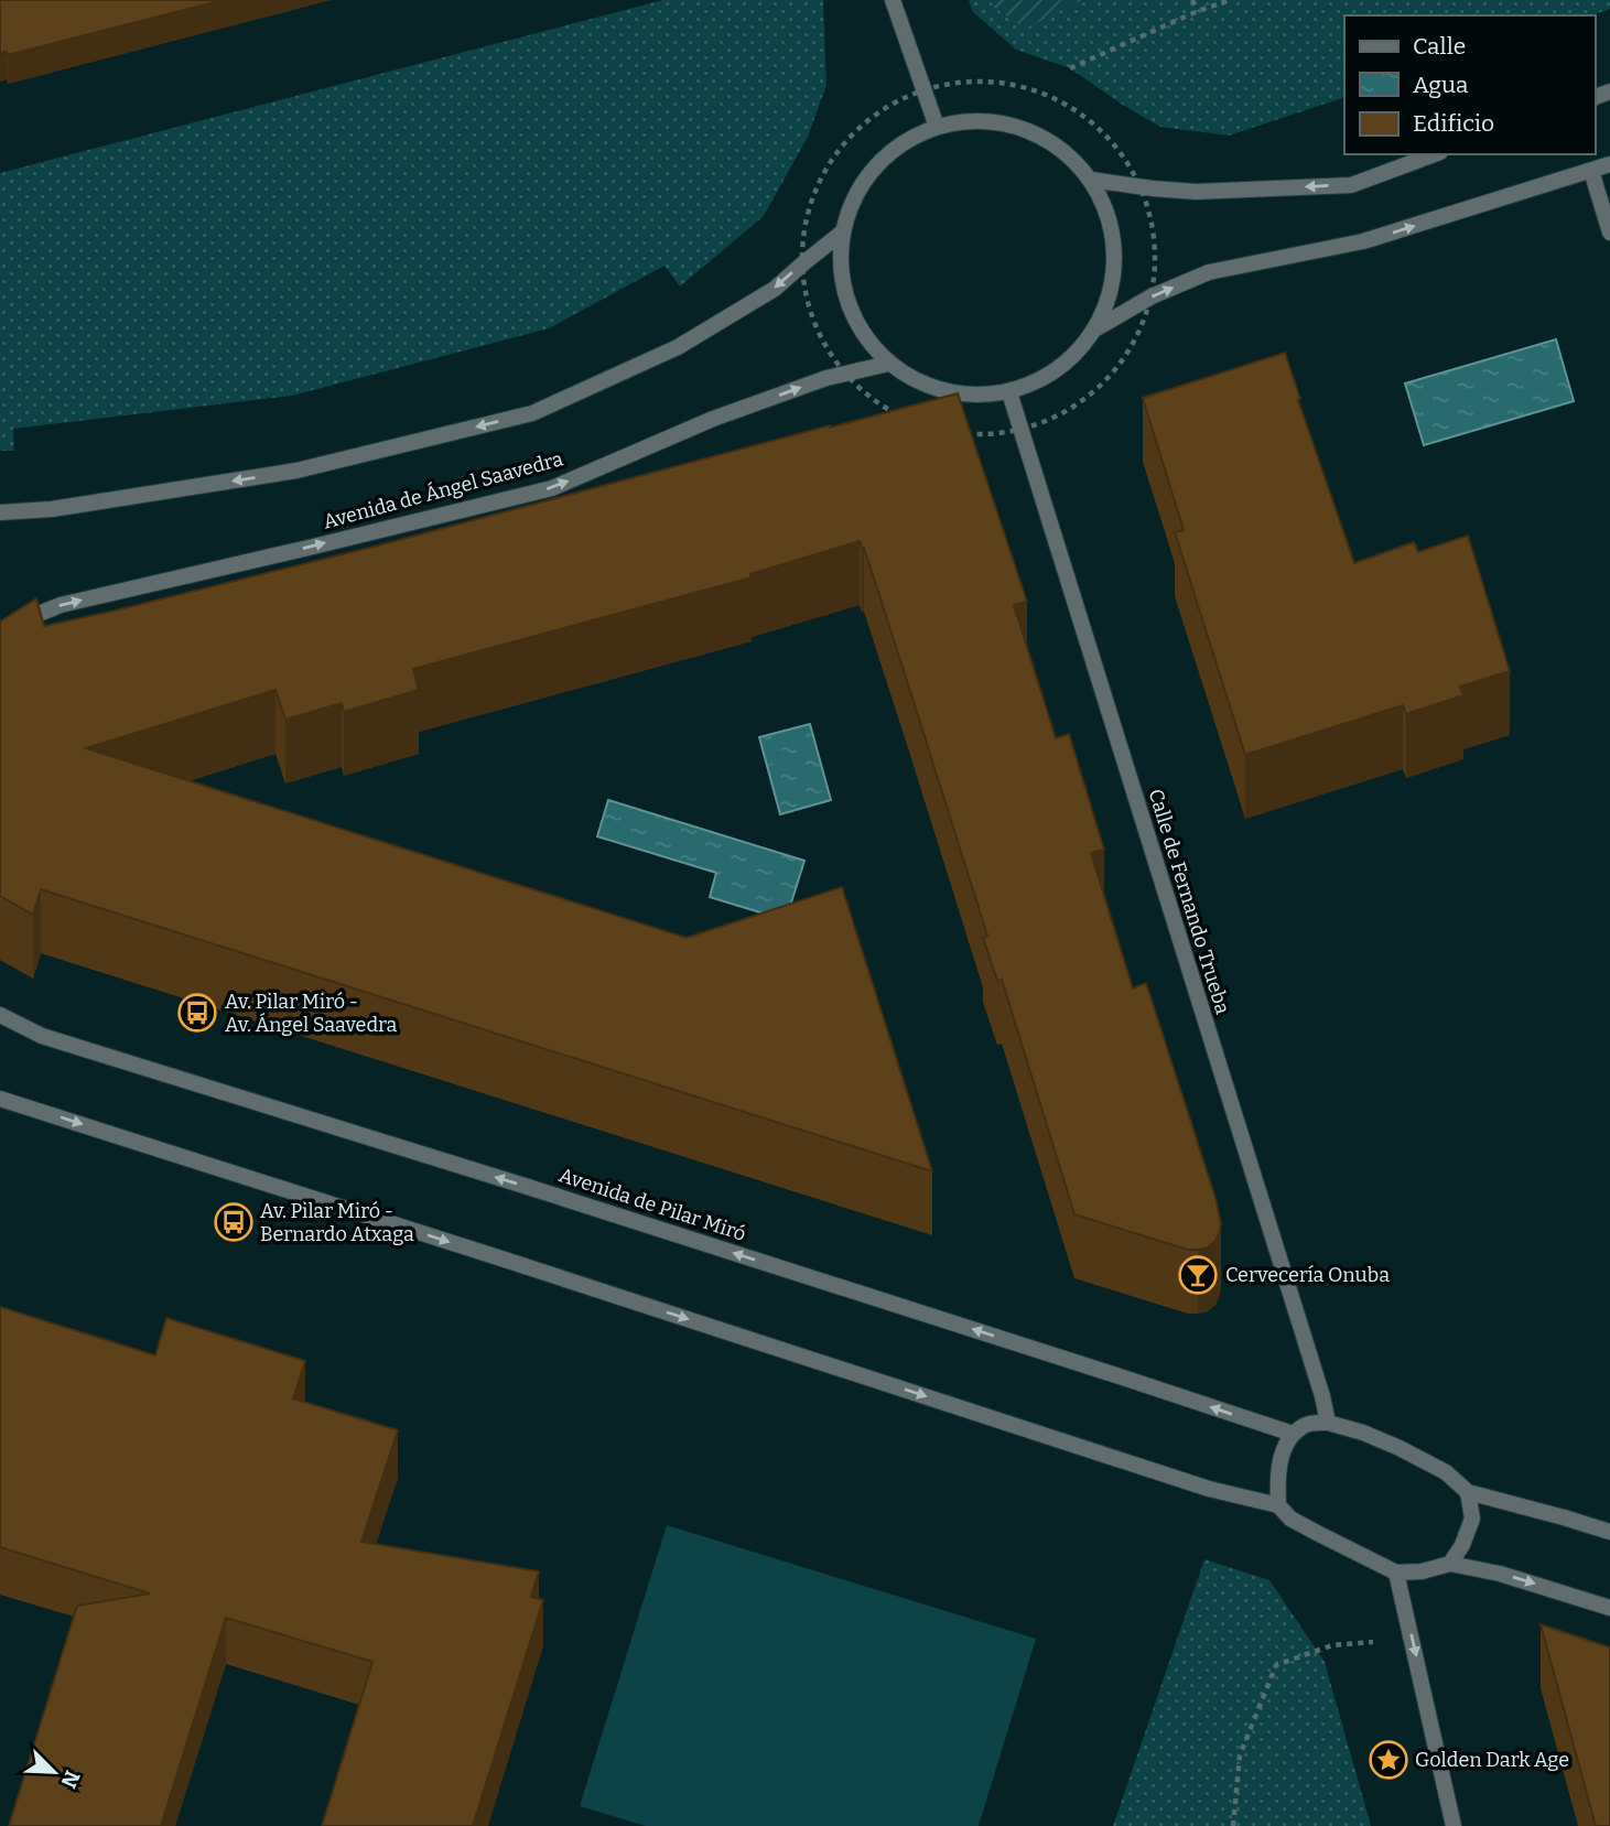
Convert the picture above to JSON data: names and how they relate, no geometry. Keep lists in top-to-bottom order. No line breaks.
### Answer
{"streets":{"street":["Avenida de Ángel Saavedra","Calle de Fernando Trueba","Avenida de Pilar Miró"]},"crossings":[["Avenida de Ángel Saavedra","Calle de Fernando Trueba"],["Calle de Fernando Trueba","Avenida de Pilar Miró"]],"places":{"bus stop":["Av. Pilar Miró - Av. Ángel Saavedra","Av. Pilar Miró - Bernardo Atxaga"],"bar":["Cervecería Onuba"],"place":["Golden Dark Age"]},"legend":["Calle","Agua","Edificio"],"north":"bottom right"}
